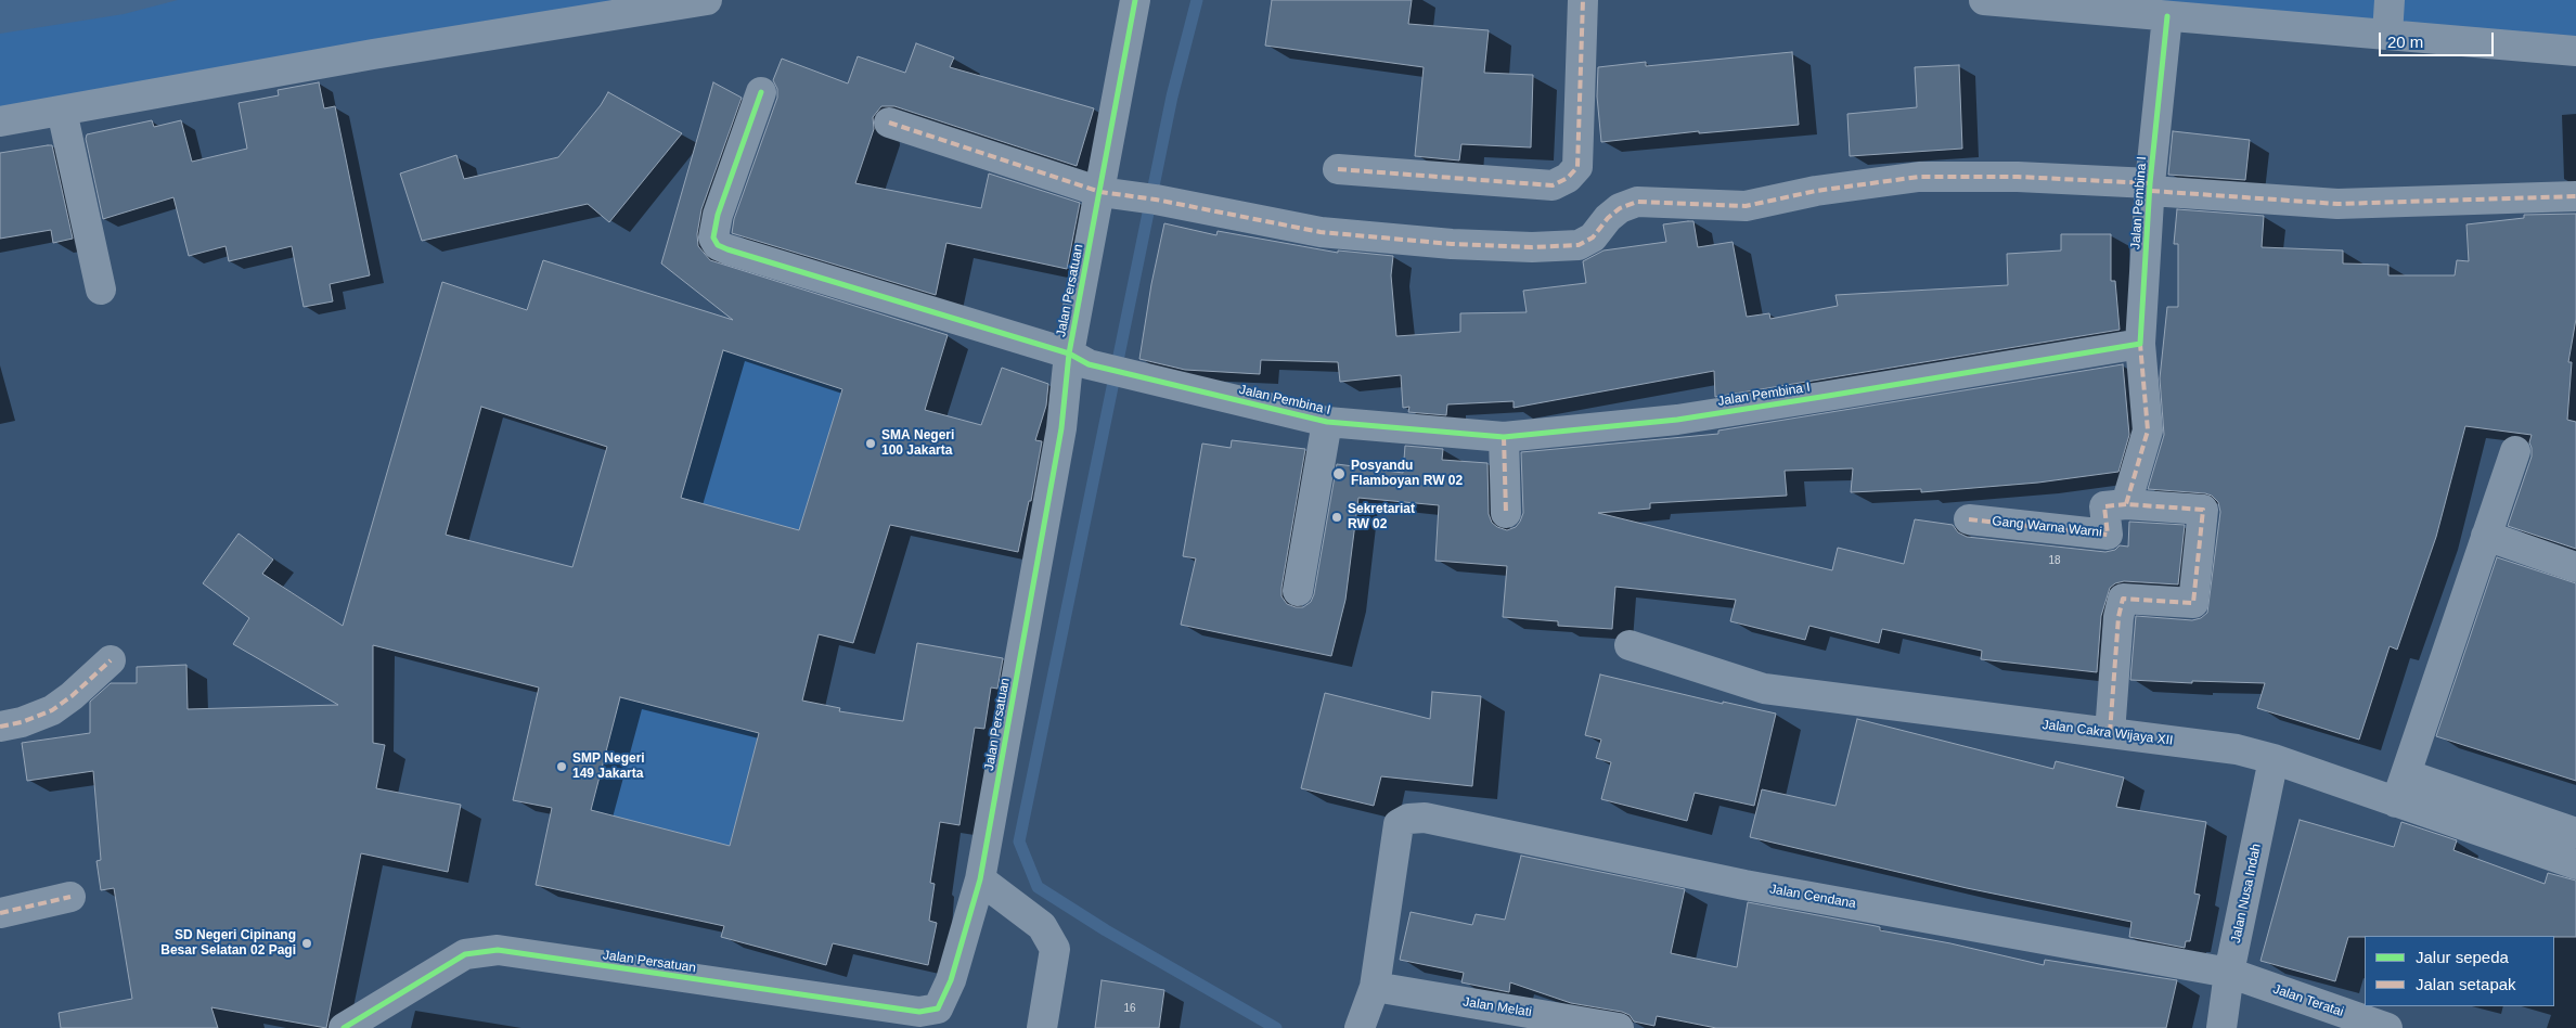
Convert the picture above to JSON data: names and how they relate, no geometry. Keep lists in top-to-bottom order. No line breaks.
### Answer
{"streets":{"street":["Jalan Pembina I","Jalan Persatuan","Gang Warna Warni","Jalan Cakra Wijaya XII","Jalan Nusa Indah","Jalan Cendana","Jalan Teratai","Jalan Melati"]},"crossings":[["Jalan Pembina I","Jalan Persatuan"],["Gang Warna Warni","Jalan Cakra Wijaya XII"],["Jalan Cakra Wijaya XII","Jalan Nusa Indah"],["Jalan Nusa Indah","Jalan Cendana"],["Jalan Nusa Indah","Jalan Teratai"],["Jalan Cendana","Jalan Teratai"],["Jalan Cendana","Jalan Melati"]],"places":["SMA Negeri 100 Jakarta","Posyandu Flamboyan RW 02","Sekretariat RW 02","SMP Negeri 149 Jakarta","SD Negeri Cipinang Besar Selatan 02 Pagi"],"house_numbers":["18","16"],"legend":["Jalur sepeda","Jalan setapak"],"scale_bar":"20 m"}
